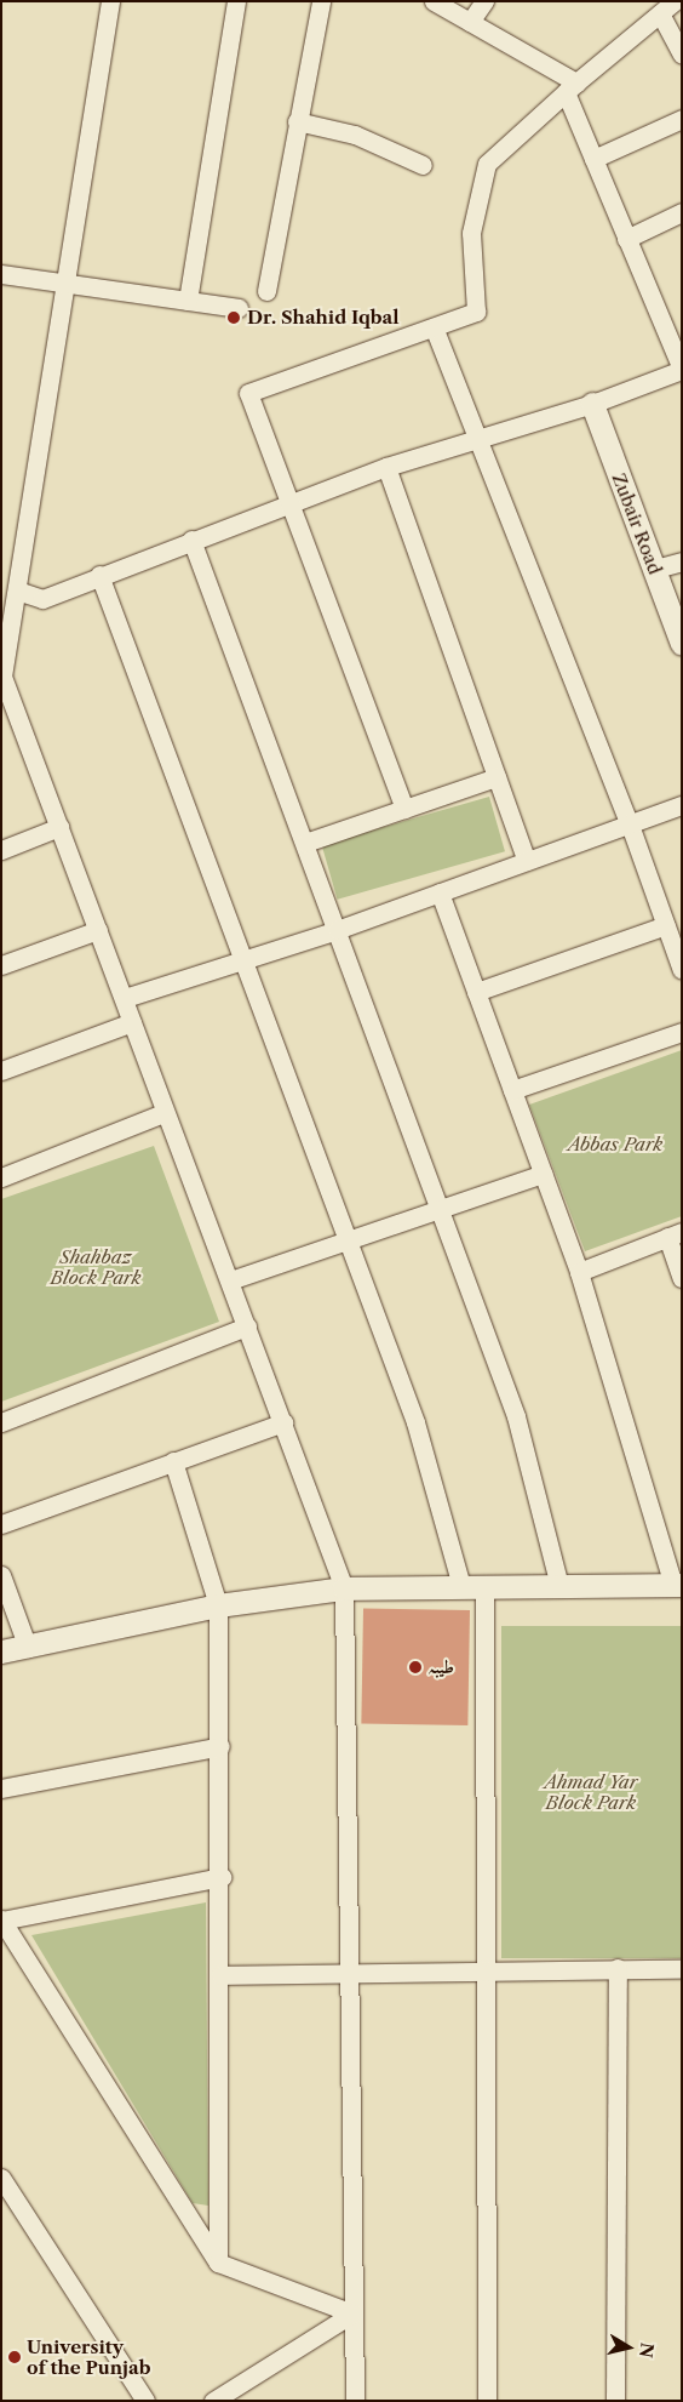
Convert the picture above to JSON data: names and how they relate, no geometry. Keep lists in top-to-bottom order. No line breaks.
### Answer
{"streets":{"street":["Zubair Road"]},"parks":["Abbas Park","Shahbaz Block Park","Ahmad Yar Block Park"],"places":["Dr. Shahid Iqbal","طیبہ","University of the Punjab"],"north":"right"}
